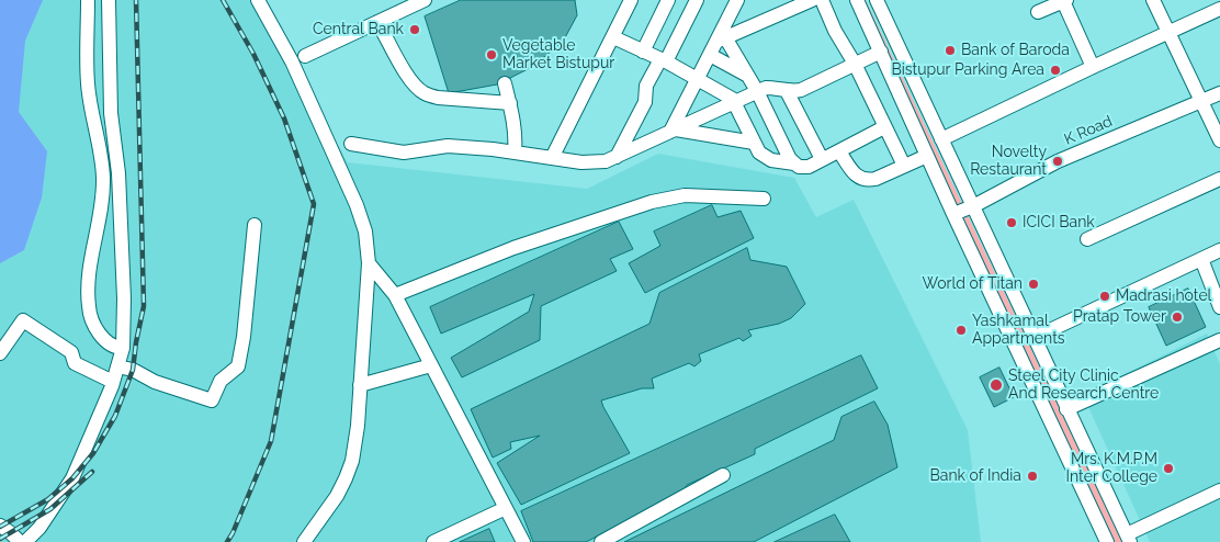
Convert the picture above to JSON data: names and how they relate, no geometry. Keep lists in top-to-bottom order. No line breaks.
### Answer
{"streets":{"street":["K Road"]},"places":["Central Bank","Bank of Baroda","Vegetable Market Bistupur","Bistupur Parking Area","Novelty Restaurant","ICICI Bank","World of Titan","Madrasi hotel","Pratap Tower","Yashkamal Appartments","Steel City Clinic And Research Centre","Mrs. K.M.P.M Inter College","Bank of India"]}
